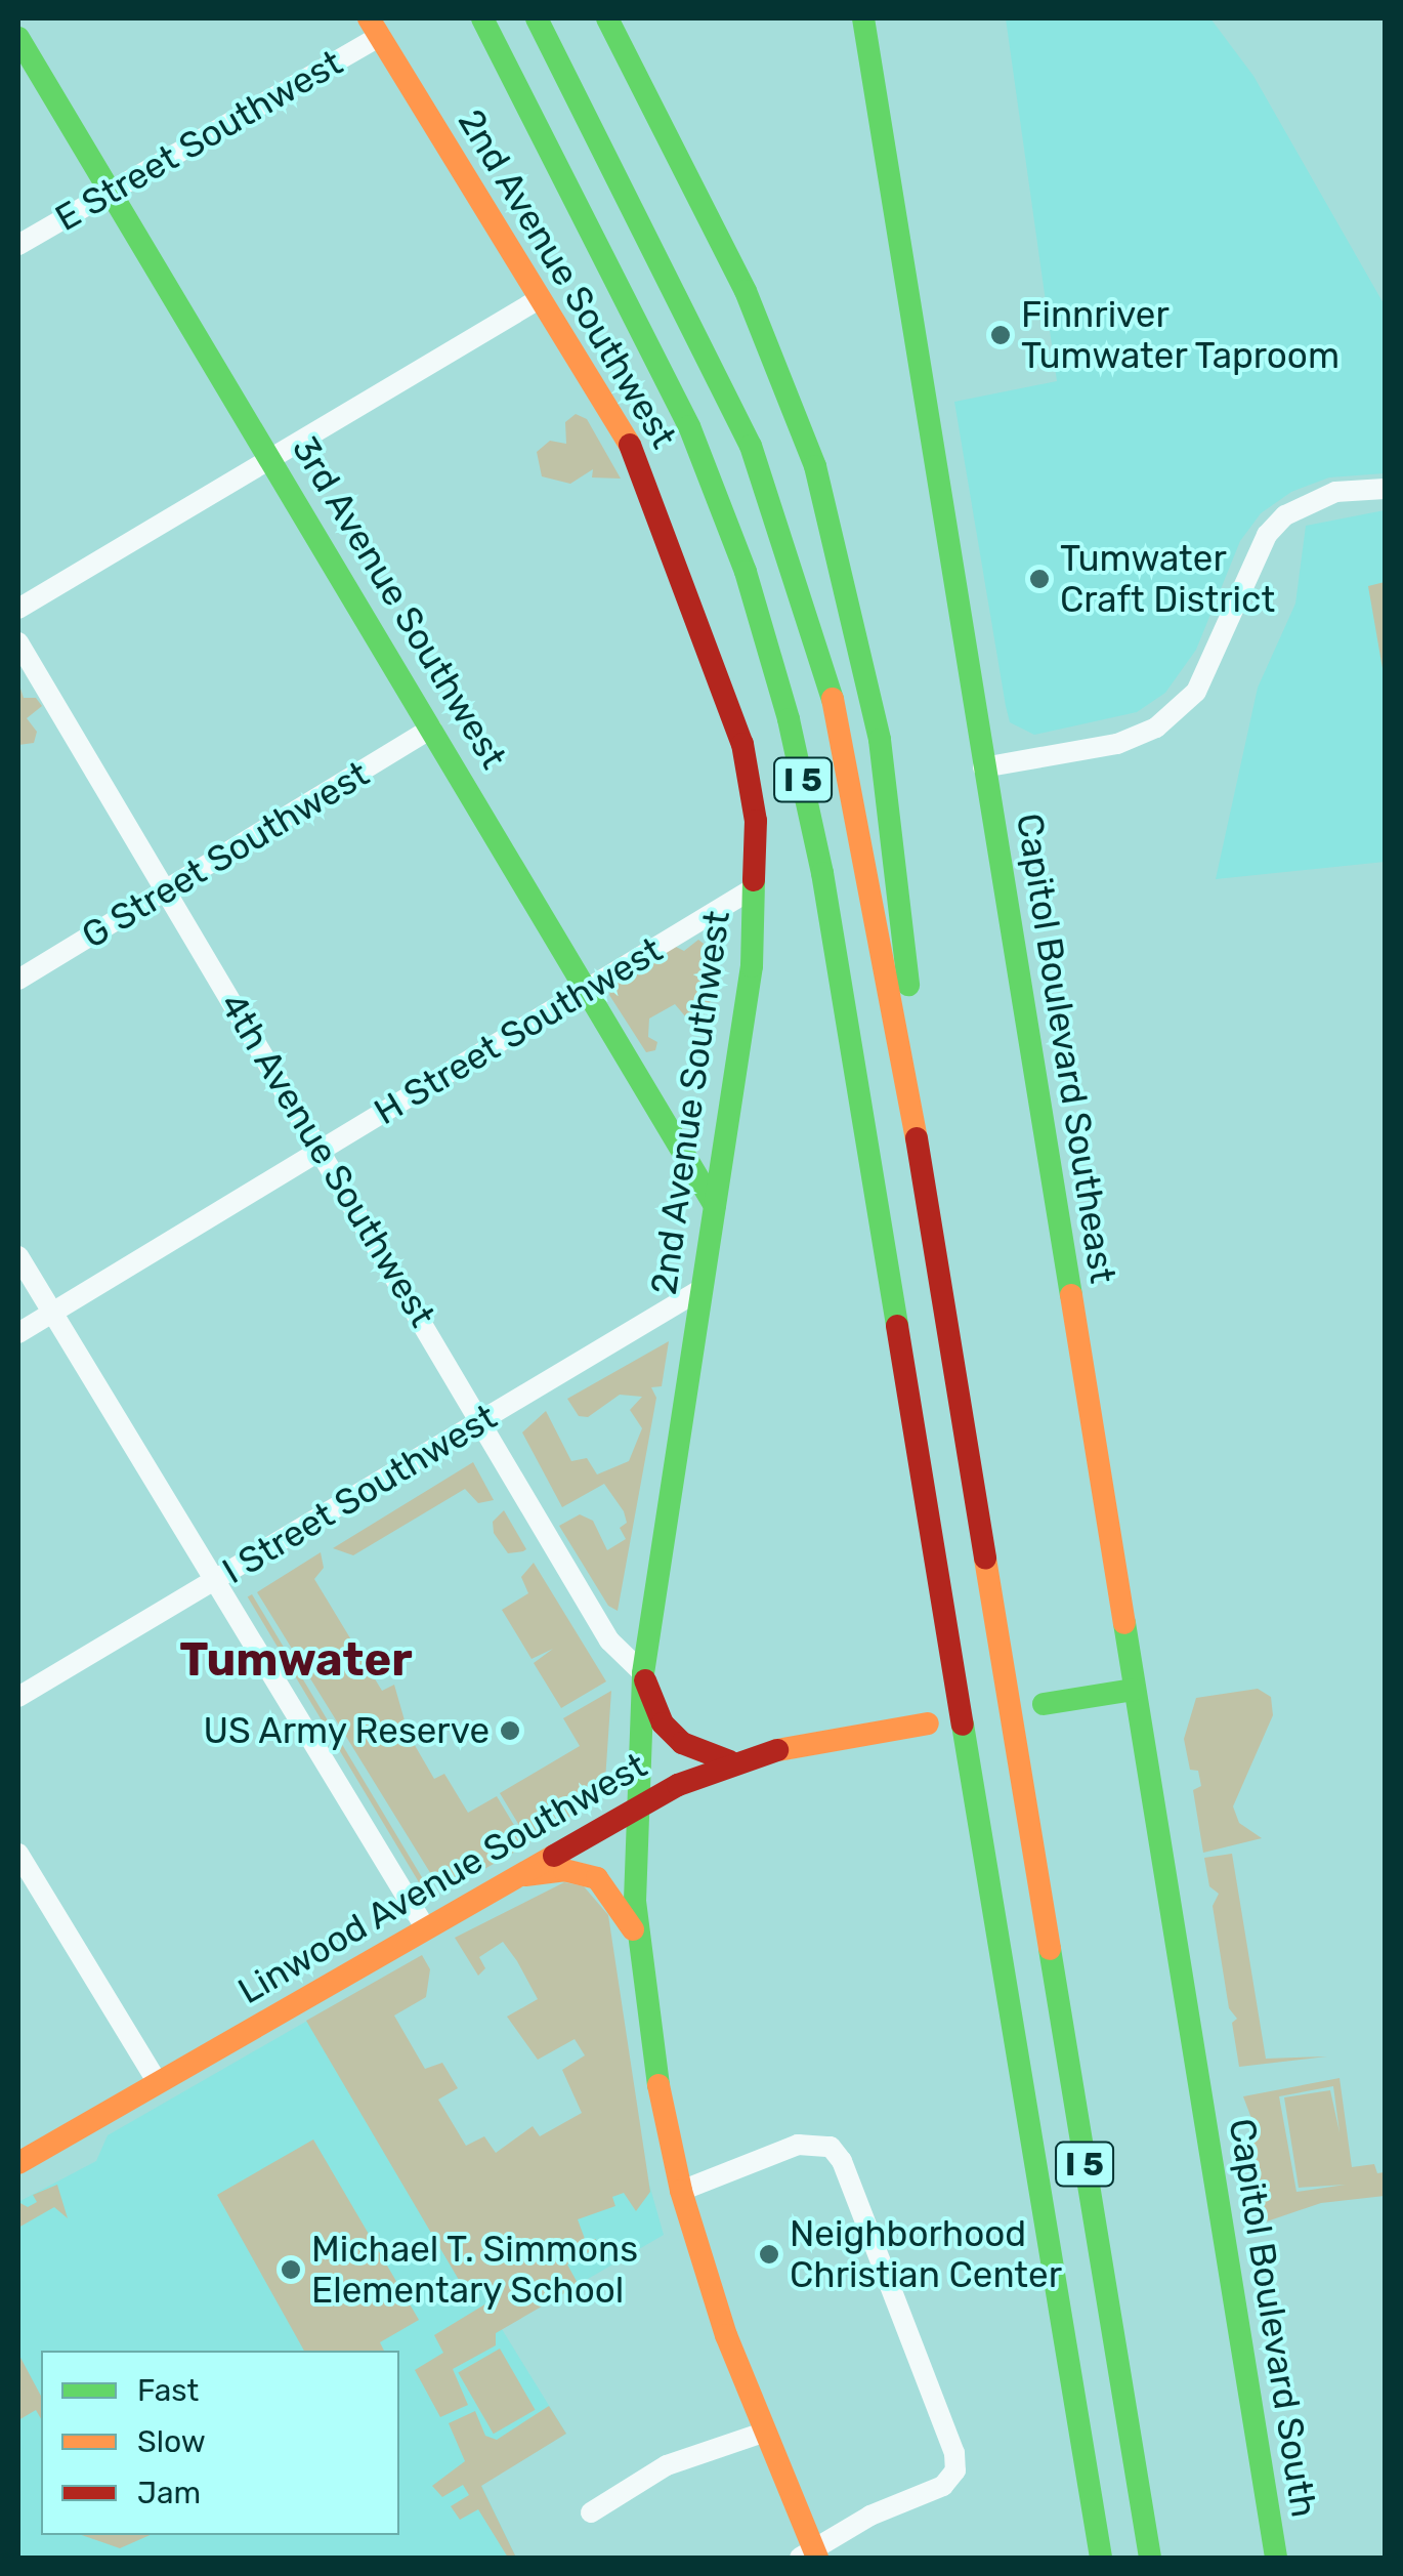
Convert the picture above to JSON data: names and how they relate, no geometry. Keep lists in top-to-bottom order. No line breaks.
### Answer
{"streets":{"main road":["2nd Avenue Southwest","3rd Avenue Southwest","I 5","Capitol Boulevard Southeast","Linwood Avenue Southwest","Capitol Boulevard South"],"street":["E Street Southwest","G Street Southwest","H Street Southwest","4th Avenue Southwest","I Street Southwest"]},"crossings":[["E Street Southwest","2nd Avenue Southwest"],["E Street Southwest","3rd Avenue Southwest"],["2nd Avenue Southwest","3rd Avenue Southwest"],["2nd Avenue Southwest","H Street Southwest"],["2nd Avenue Southwest","4th Avenue Southwest"],["2nd Avenue Southwest","I Street Southwest"],["2nd Avenue Southwest","Linwood Avenue Southwest"],["3rd Avenue Southwest","G Street Southwest"],["3rd Avenue Southwest","H Street Southwest"],["G Street Southwest","4th Avenue Southwest"],["H Street Southwest","4th Avenue Southwest"],["Capitol Boulevard Southeast","Capitol Boulevard South"],["4th Avenue Southwest","I Street Southwest"]],"districts":["Tumwater"],"places":["Finnriver Tumwater Taproom","Tumwater Craft District","US Army Reserve","Neighborhood Christian Center","Michael T. Simmons Elementary School"],"legend":["Fast","Slow","Jam"]}
